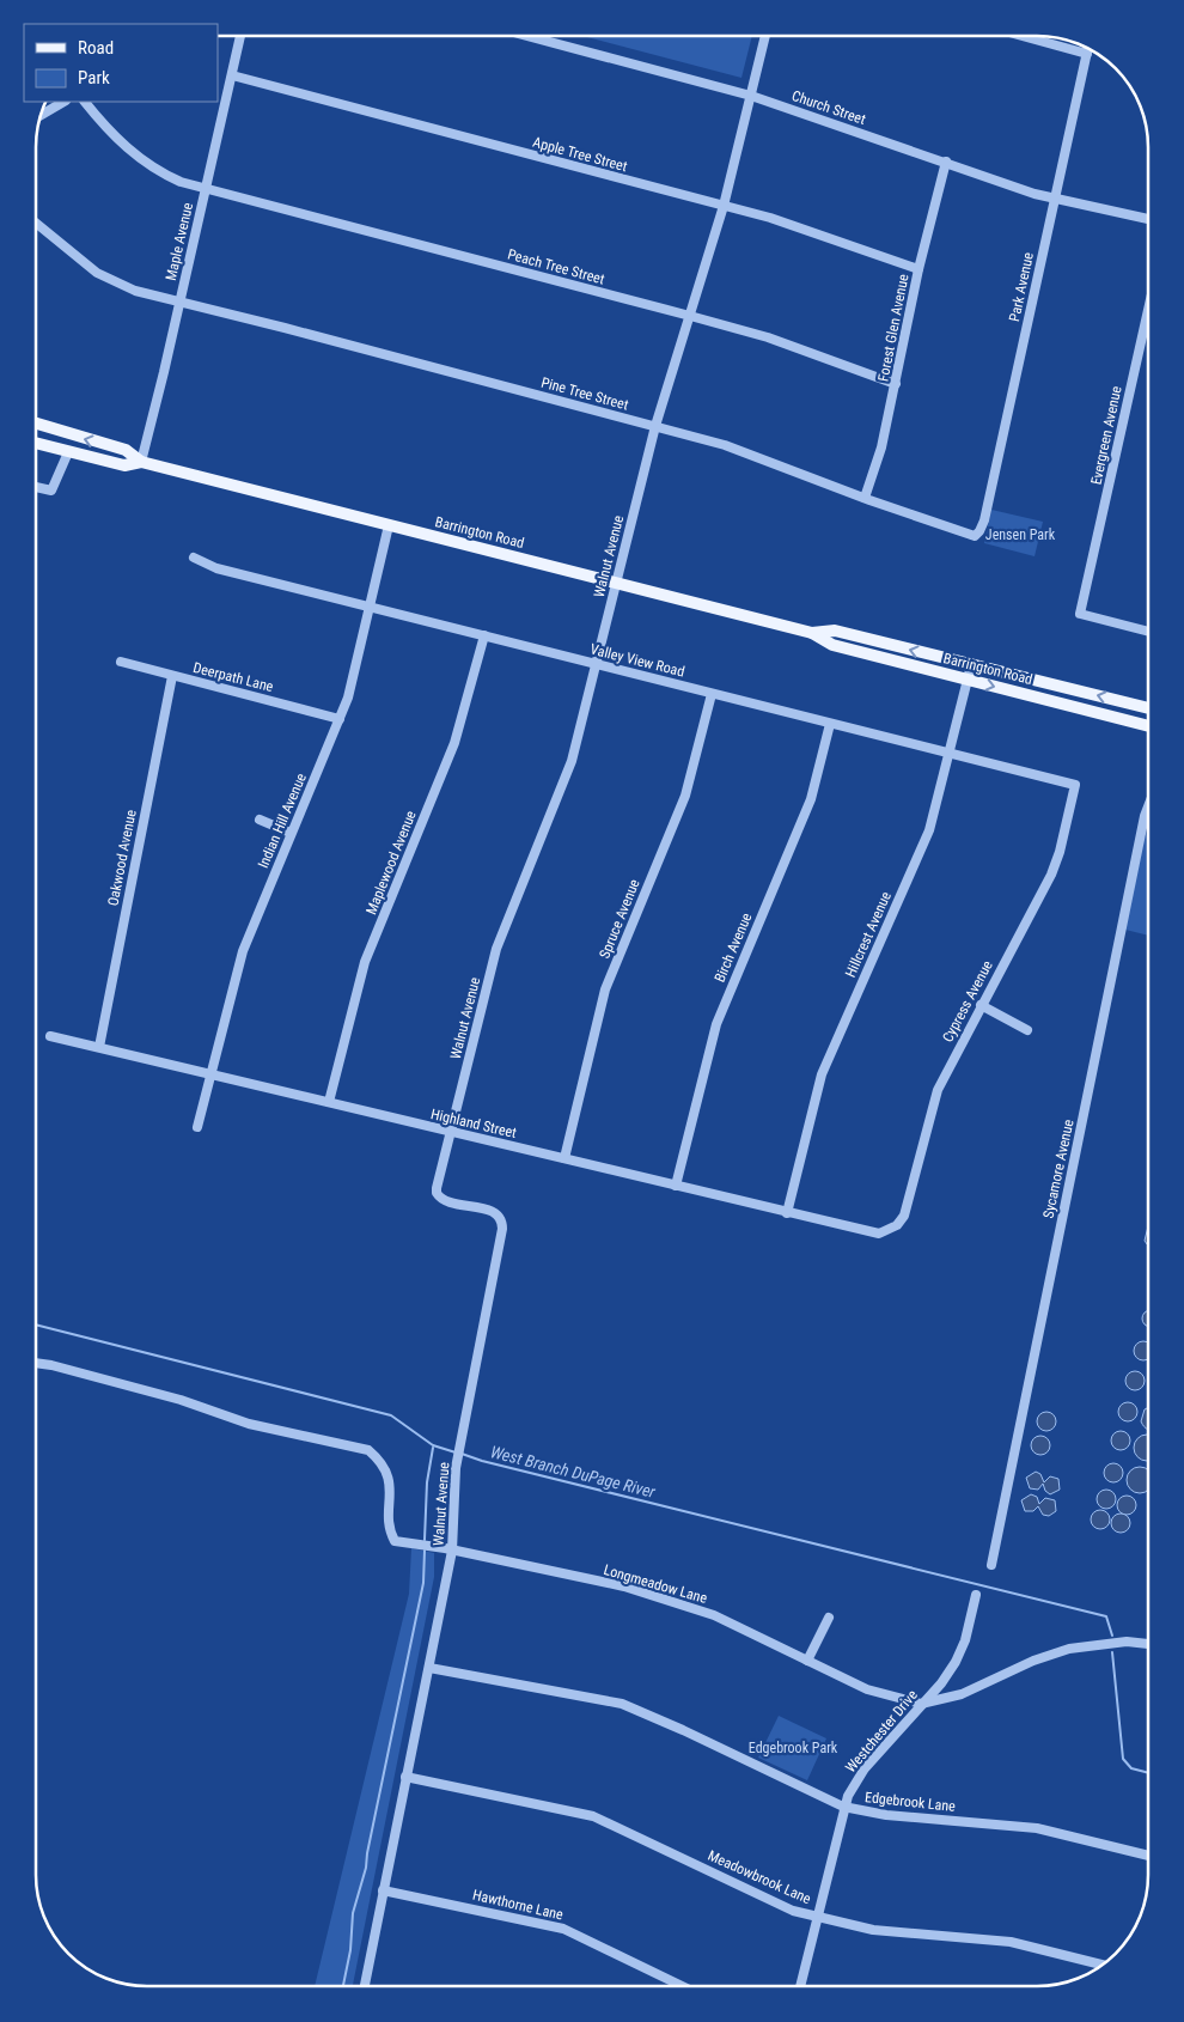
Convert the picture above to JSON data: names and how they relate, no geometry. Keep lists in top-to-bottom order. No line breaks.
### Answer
{"streets":{"main road":["Barrington Road"],"street":["Church Street","Apple Tree Street","Maple Avenue","Peach Tree Street","Park Avenue","Forest Glen Avenue","Pine Tree Street","Evergreen Avenue","Walnut Avenue","Valley View Road","Deerpath Lane","Indian Hill Avenue","Oakwood Avenue","Maplewood Avenue","Spruce Avenue","Hillcrest Avenue","Birch Avenue","Cypress Avenue","Highland Street","Sycamore Avenue","Longmeadow Lane","Westchester Drive","Edgebrook Lane","Meadowbrook Lane","Hawthorne Lane"]},"crossings":[["Church Street","Park Avenue"],["Church Street","Forest Glen Avenue"],["Church Street","Walnut Avenue"],["Apple Tree Street","Maple Avenue"],["Apple Tree Street","Forest Glen Avenue"],["Apple Tree Street","Walnut Avenue"],["Maple Avenue","Peach Tree Street"],["Maple Avenue","Pine Tree Street"],["Maple Avenue","Barrington Road"],["Peach Tree Street","Forest Glen Avenue"],["Peach Tree Street","Walnut Avenue"],["Park Avenue","Pine Tree Street"],["Forest Glen Avenue","Pine Tree Street"],["Pine Tree Street","Walnut Avenue"],["Barrington Road","Walnut Avenue"],["Barrington Road","Indian Hill Avenue"],["Barrington Road","Hillcrest Avenue"],["Walnut Avenue","Valley View Road"],["Walnut Avenue","Highland Street"],["Walnut Avenue","Longmeadow Lane"],["Walnut Avenue","Edgebrook Lane"],["Walnut Avenue","Meadowbrook Lane"],["Walnut Avenue","Hawthorne Lane"],["Valley View Road","Indian Hill Avenue"],["Valley View Road","Maplewood Avenue"],["Valley View Road","Spruce Avenue"],["Valley View Road","Hillcrest Avenue"],["Valley View Road","Birch Avenue"],["Valley View Road","Cypress Avenue"],["Deerpath Lane","Indian Hill Avenue"],["Deerpath Lane","Oakwood Avenue"],["Indian Hill Avenue","Highland Street"],["Oakwood Avenue","Highland Street"],["Maplewood Avenue","Highland Street"],["Spruce Avenue","Highland Street"],["Hillcrest Avenue","Highland Street"],["Birch Avenue","Highland Street"],["Cypress Avenue","Highland Street"],["Longmeadow Lane","Westchester Drive"],["Westchester Drive","Edgebrook Lane"],["Westchester Drive","Meadowbrook Lane"]],"water":["West Branch DuPage River"],"parks":["Jensen Park","Edgebrook Park"],"legend":["Road","Park"]}
